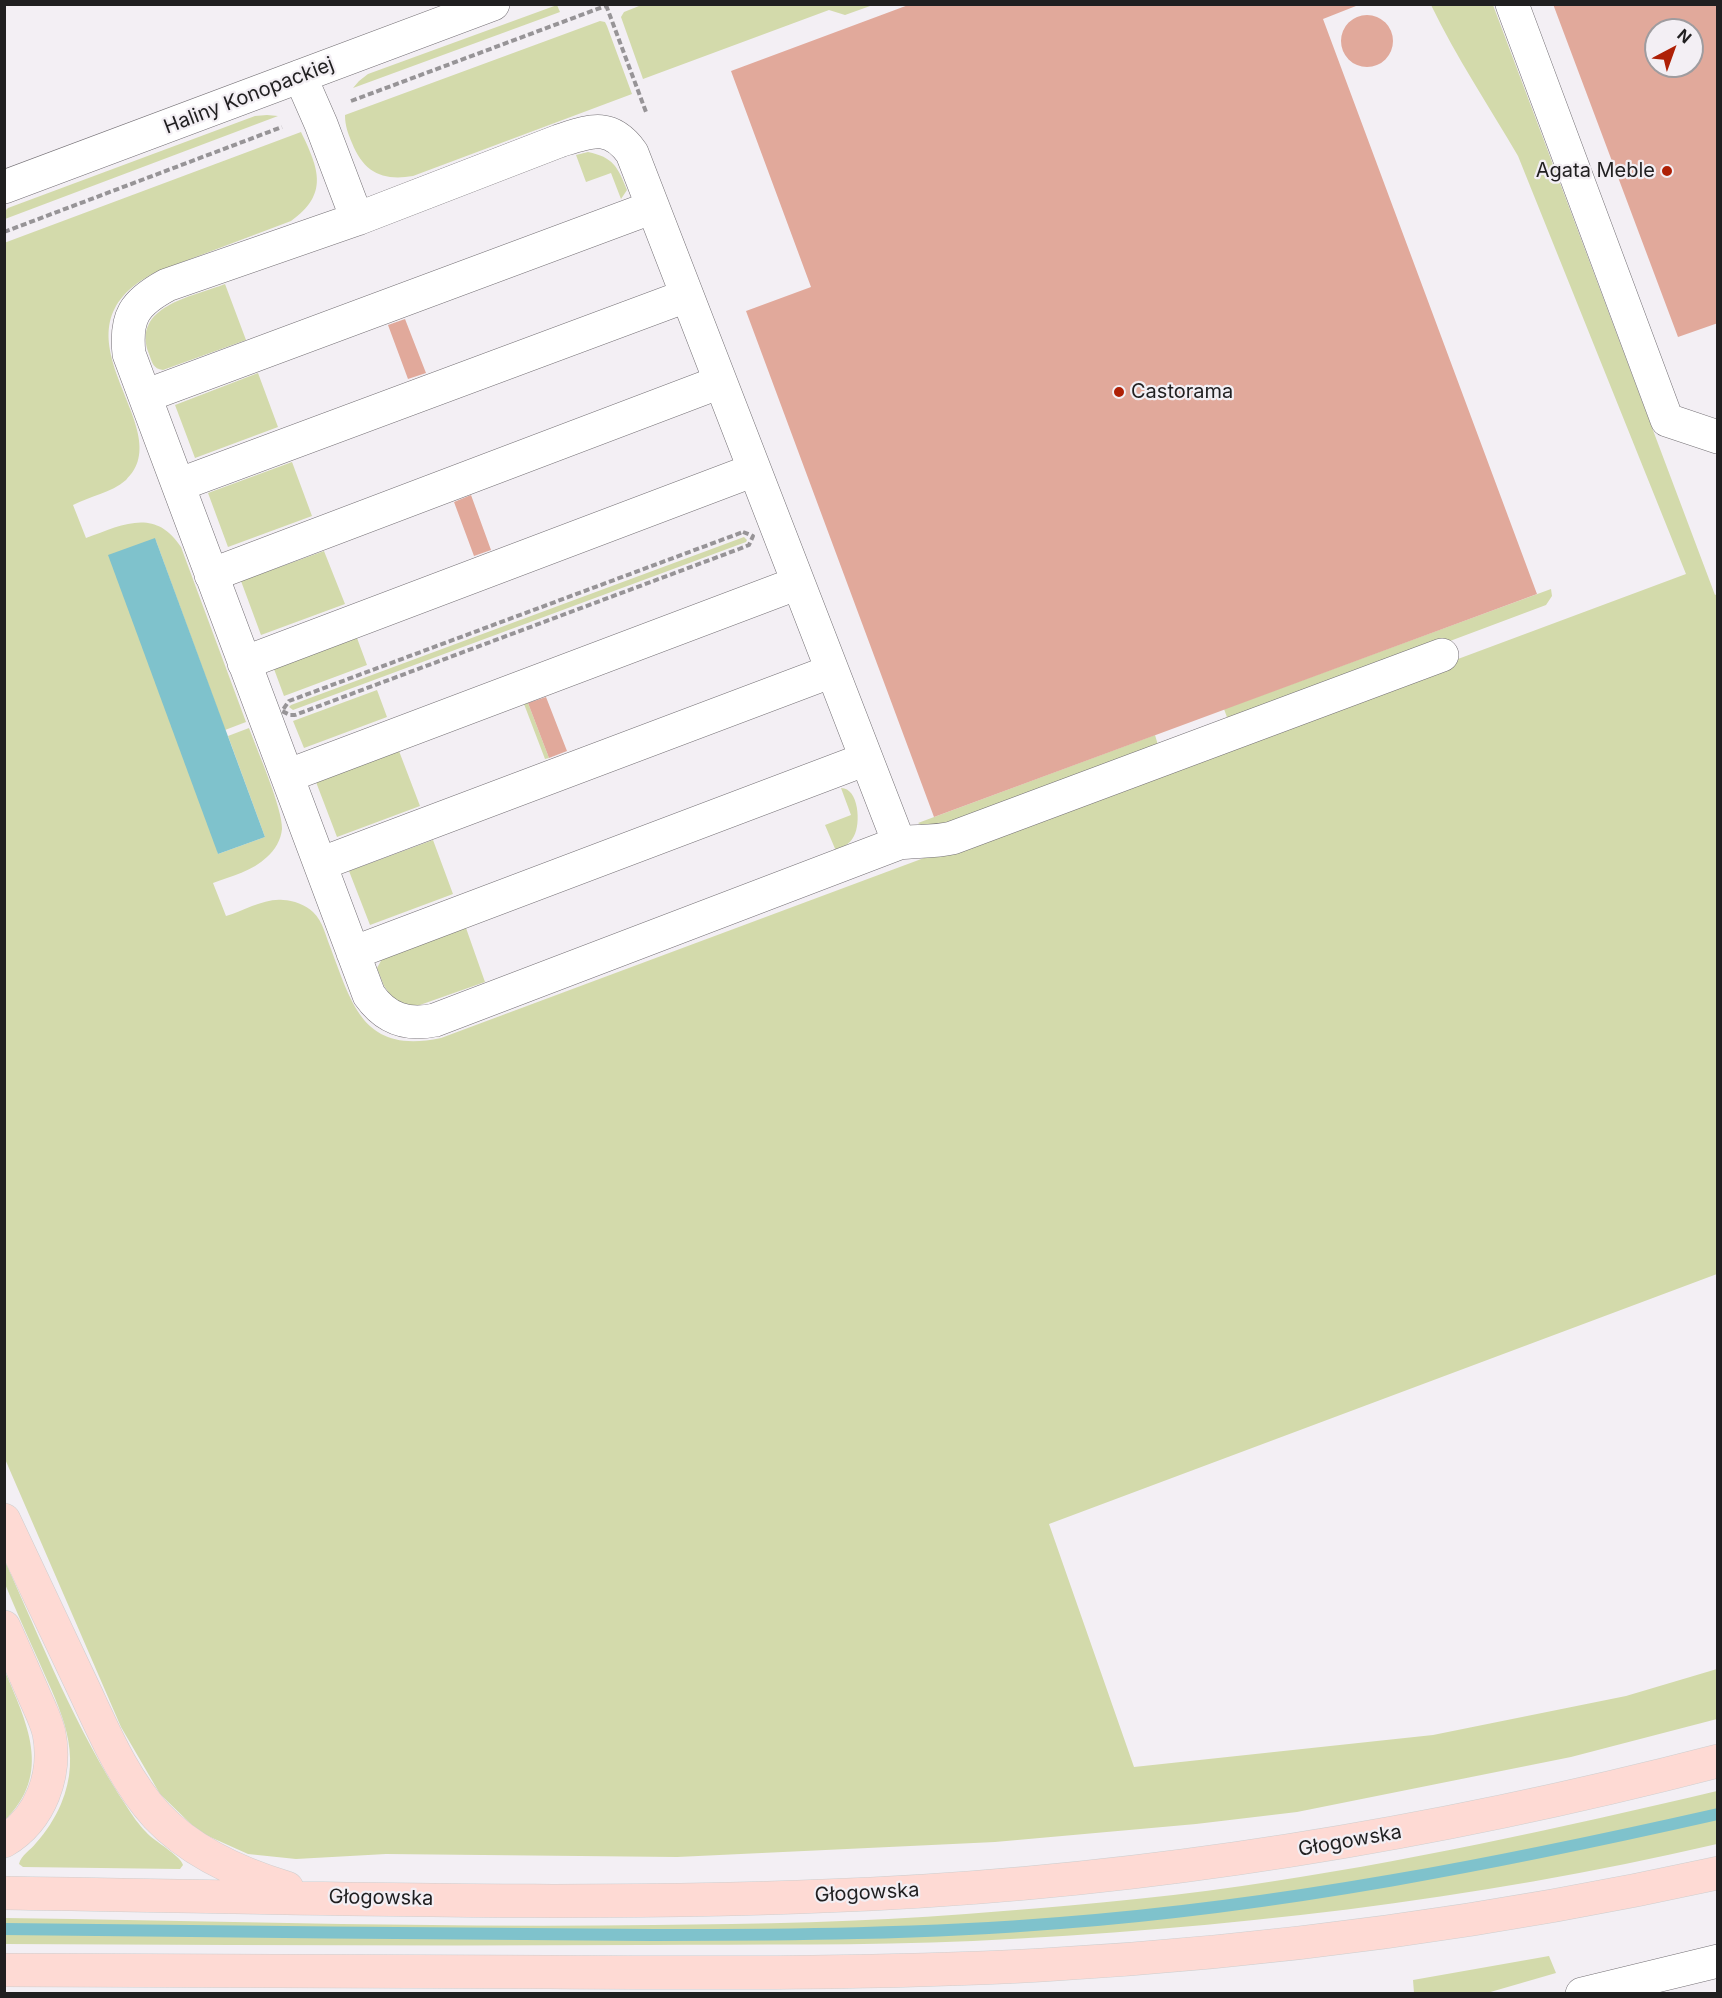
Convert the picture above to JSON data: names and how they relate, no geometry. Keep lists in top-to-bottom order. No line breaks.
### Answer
{"streets":{"main road":["Głogowska"],"street":["Haliny Konopackiej"]},"places":["Agata Meble","Castorama"],"north":"top right"}
